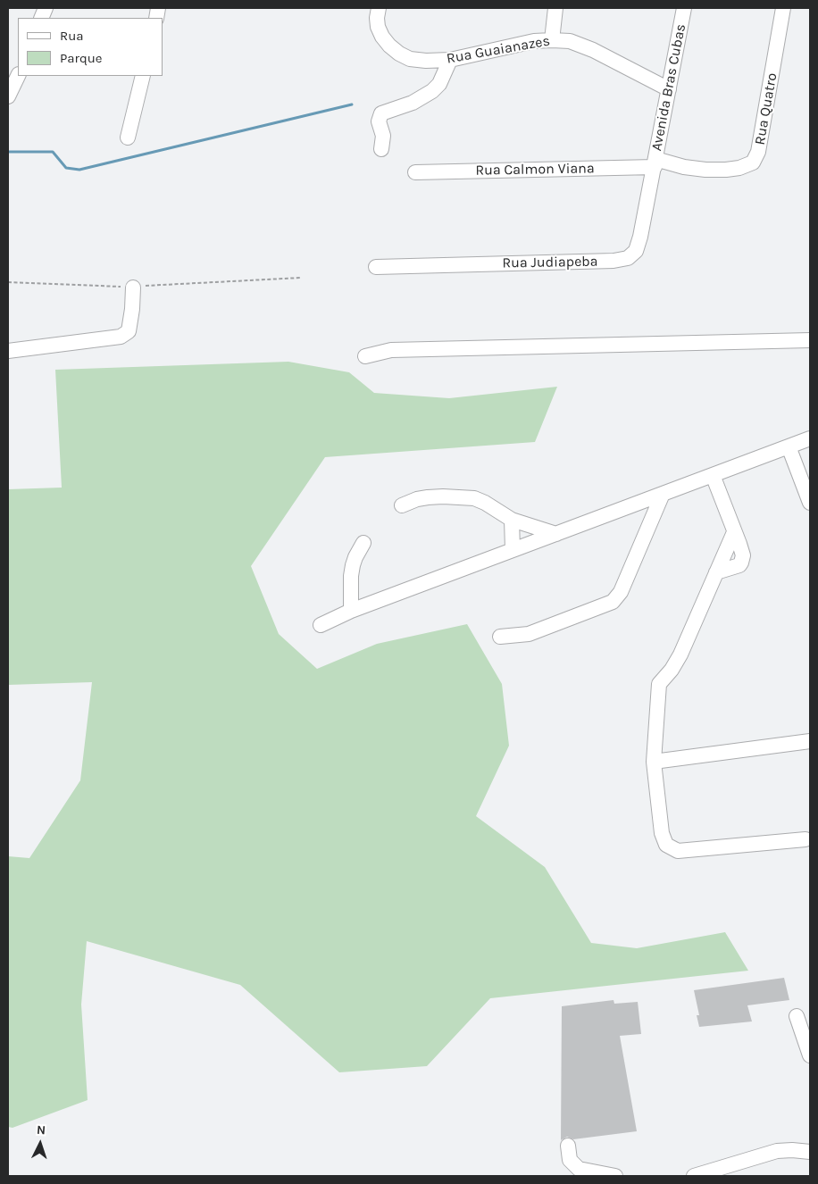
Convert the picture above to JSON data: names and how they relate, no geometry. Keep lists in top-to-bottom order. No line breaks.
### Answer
{"streets":{"street":["Rua Guaianazes","Avenida Bras Cubas","Rua Quatro","Rua Calmon Viana","Rua Judiapeba"]},"crossings":[["Rua Guaianazes","Avenida Bras Cubas"],["Avenida Bras Cubas","Rua Quatro"],["Avenida Bras Cubas","Rua Calmon Viana"],["Avenida Bras Cubas","Rua Judiapeba"],["Rua Quatro","Rua Calmon Viana"],["Rua Quatro","Rua Judiapeba"],["Rua Calmon Viana","Rua Judiapeba"]],"legend":["Rua","Parque"],"north":"top"}
